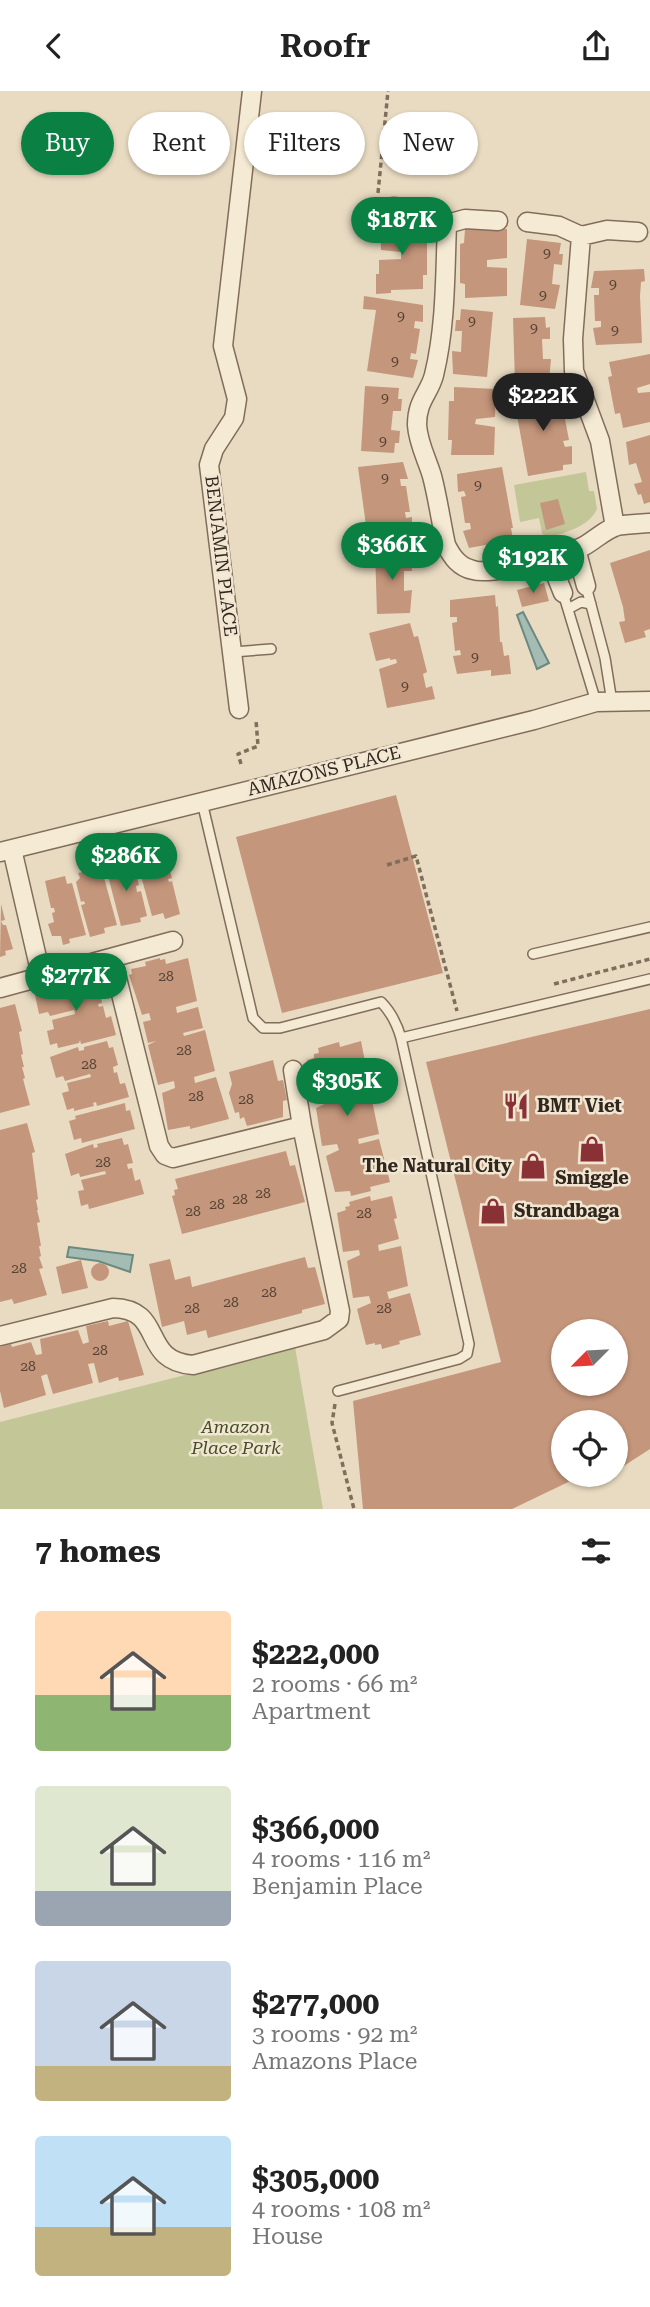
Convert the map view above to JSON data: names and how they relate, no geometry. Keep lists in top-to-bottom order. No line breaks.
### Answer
{"streets":{"street":["BENJAMIN PLACE","AMAZONS PLACE"]},"parks":["Amazon Place Park"],"places":{"restaurant":["BMT Viet"],"shop":["Smiggle","The Natural City","Strandbaga"]},"house_numbers":["9","9","9","9","9","9","9","9","9","9","9","9","9","9","28","28","28","28","28","28","28","28","28","28","28","28","28","28","28","28","28","28"],"north":"bottom left","page":{"header":"Roofr","chip":["Buy","Rent","Filters","New"],"price":["$187K","$222K","$366K","$192K","$286K","$277K","$305K"],"heading":"7 homes","list":[{"name":"$222,000","note":"2 rooms · 66 m² · Apartment"},{"name":"$366,000","note":"4 rooms · 116 m² · Benjamin Place"},{"name":"$277,000","note":"3 rooms · 92 m² · Amazons Place"},{"name":"$305,000","note":"4 rooms · 108 m² · House"}]}}
